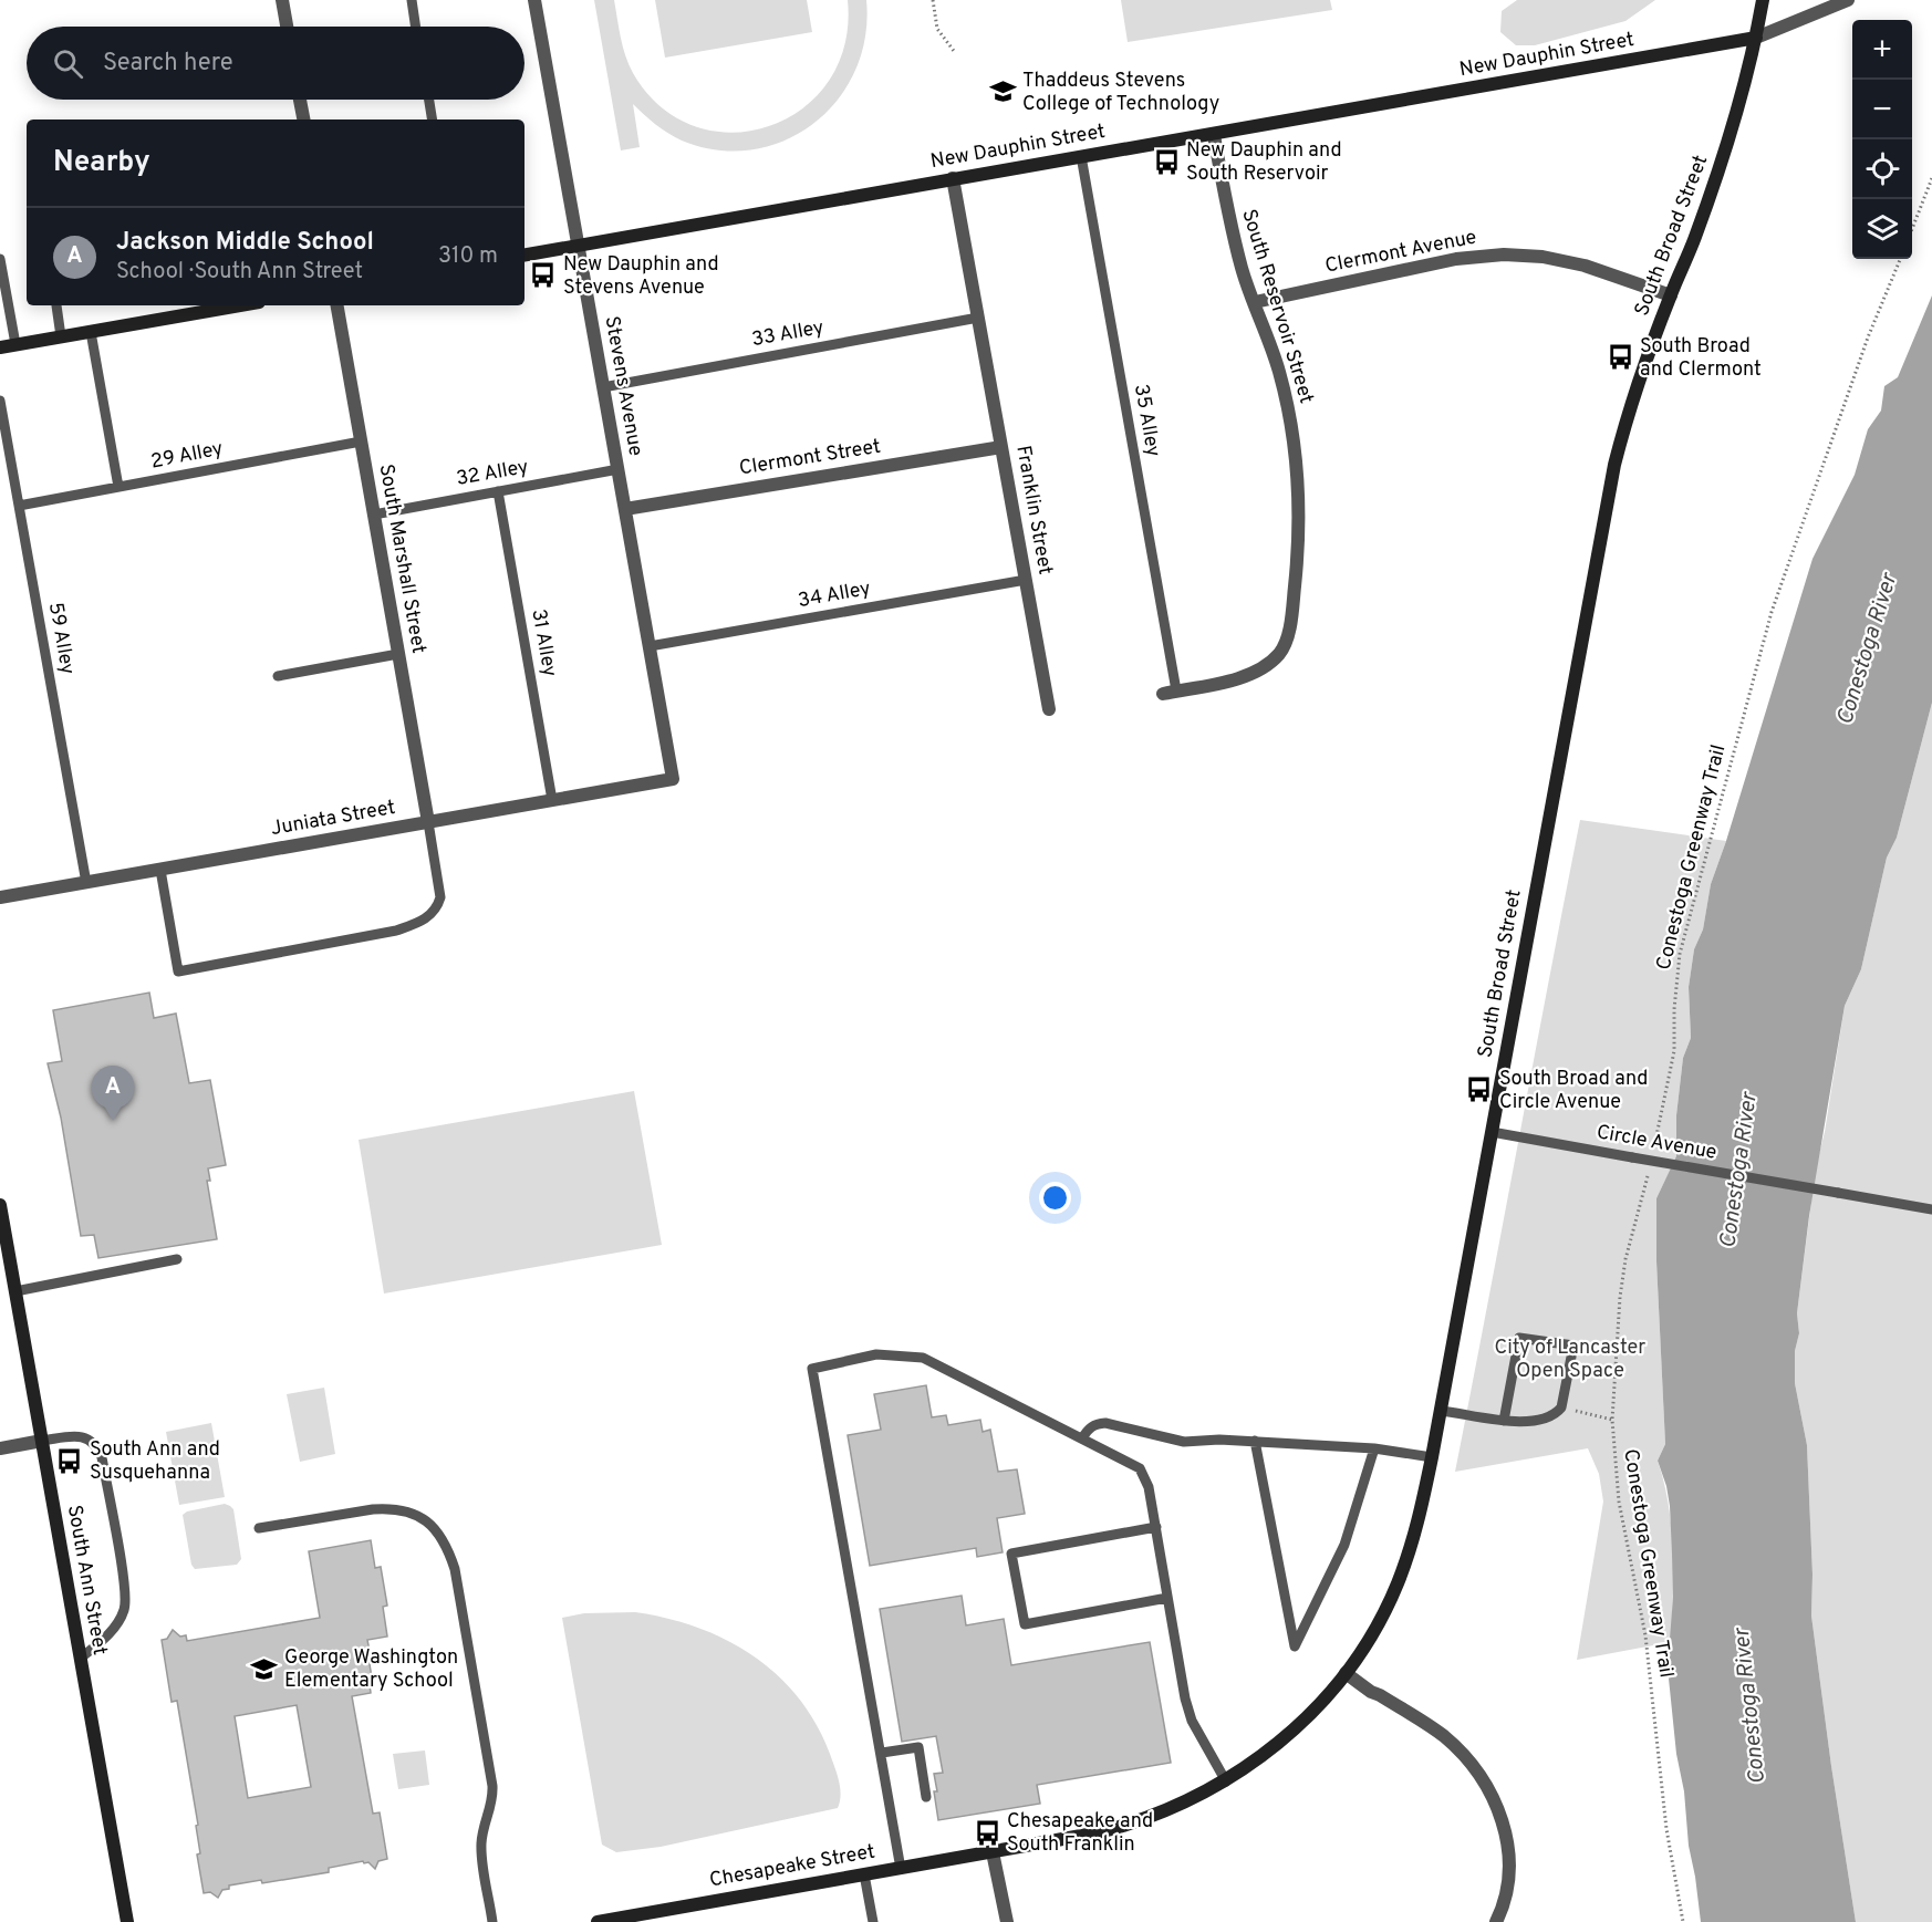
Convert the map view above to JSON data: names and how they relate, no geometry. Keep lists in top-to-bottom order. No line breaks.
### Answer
{"streets":{"main road":["New Dauphin Street","South Broad Street","South Ann Street","Chesapeake Street"],"street":["Clermont Avenue","South Reservoir Street","Stevens Avenue","Clermont Street","Franklin Street","South Marshall Street","Juniata Street"],"lane":["33 Alley","35 Alley","29 Alley","32 Alley","34 Alley","59 Alley","31 Alley","Circle Avenue"],"path":["Conestoga Greenway Trail"]},"crossings":[["New Dauphin Street","South Broad Street"],["New Dauphin Street","South Reservoir Street"],["New Dauphin Street","Stevens Avenue"],["New Dauphin Street","35 Alley"],["New Dauphin Street","Franklin Street"],["South Broad Street","Clermont Avenue"],["South Broad Street","Circle Avenue"],["South Broad Street","Chesapeake Street"],["Clermont Avenue","South Reservoir Street"],["South Reservoir Street","35 Alley"],["33 Alley","Stevens Avenue"],["33 Alley","Franklin Street"],["Stevens Avenue","Clermont Street"],["Stevens Avenue","32 Alley"],["Stevens Avenue","34 Alley"],["Stevens Avenue","Juniata Street"],["29 Alley","South Marshall Street"],["29 Alley","59 Alley"],["Clermont Street","Franklin Street"],["32 Alley","South Marshall Street"],["32 Alley","31 Alley"],["Franklin Street","34 Alley"],["South Marshall Street","Juniata Street"],["59 Alley","Juniata Street"],["31 Alley","Juniata Street"]],"water":["Conestoga River"],"parks":["City of Lancaster Open Space"],"places":{"school or university":["Thaddeus Stevens College of Technology","George Washington Elementary School"],"bus stop":["New Dauphin and South Reservoir","New Dauphin and Stevens Avenue","South Broad and Clermont","South Broad and Circle Avenue","South Ann and Susquehanna","Chesapeake and South Franklin"]},"page":{"map_buttons":["+","−"],"search":"Search here","heading":"Nearby","list":[{"mark":"A","name":"Jackson Middle School","note":"School · South Ann Street","value":"310 m"}],"pins":"A"}}
